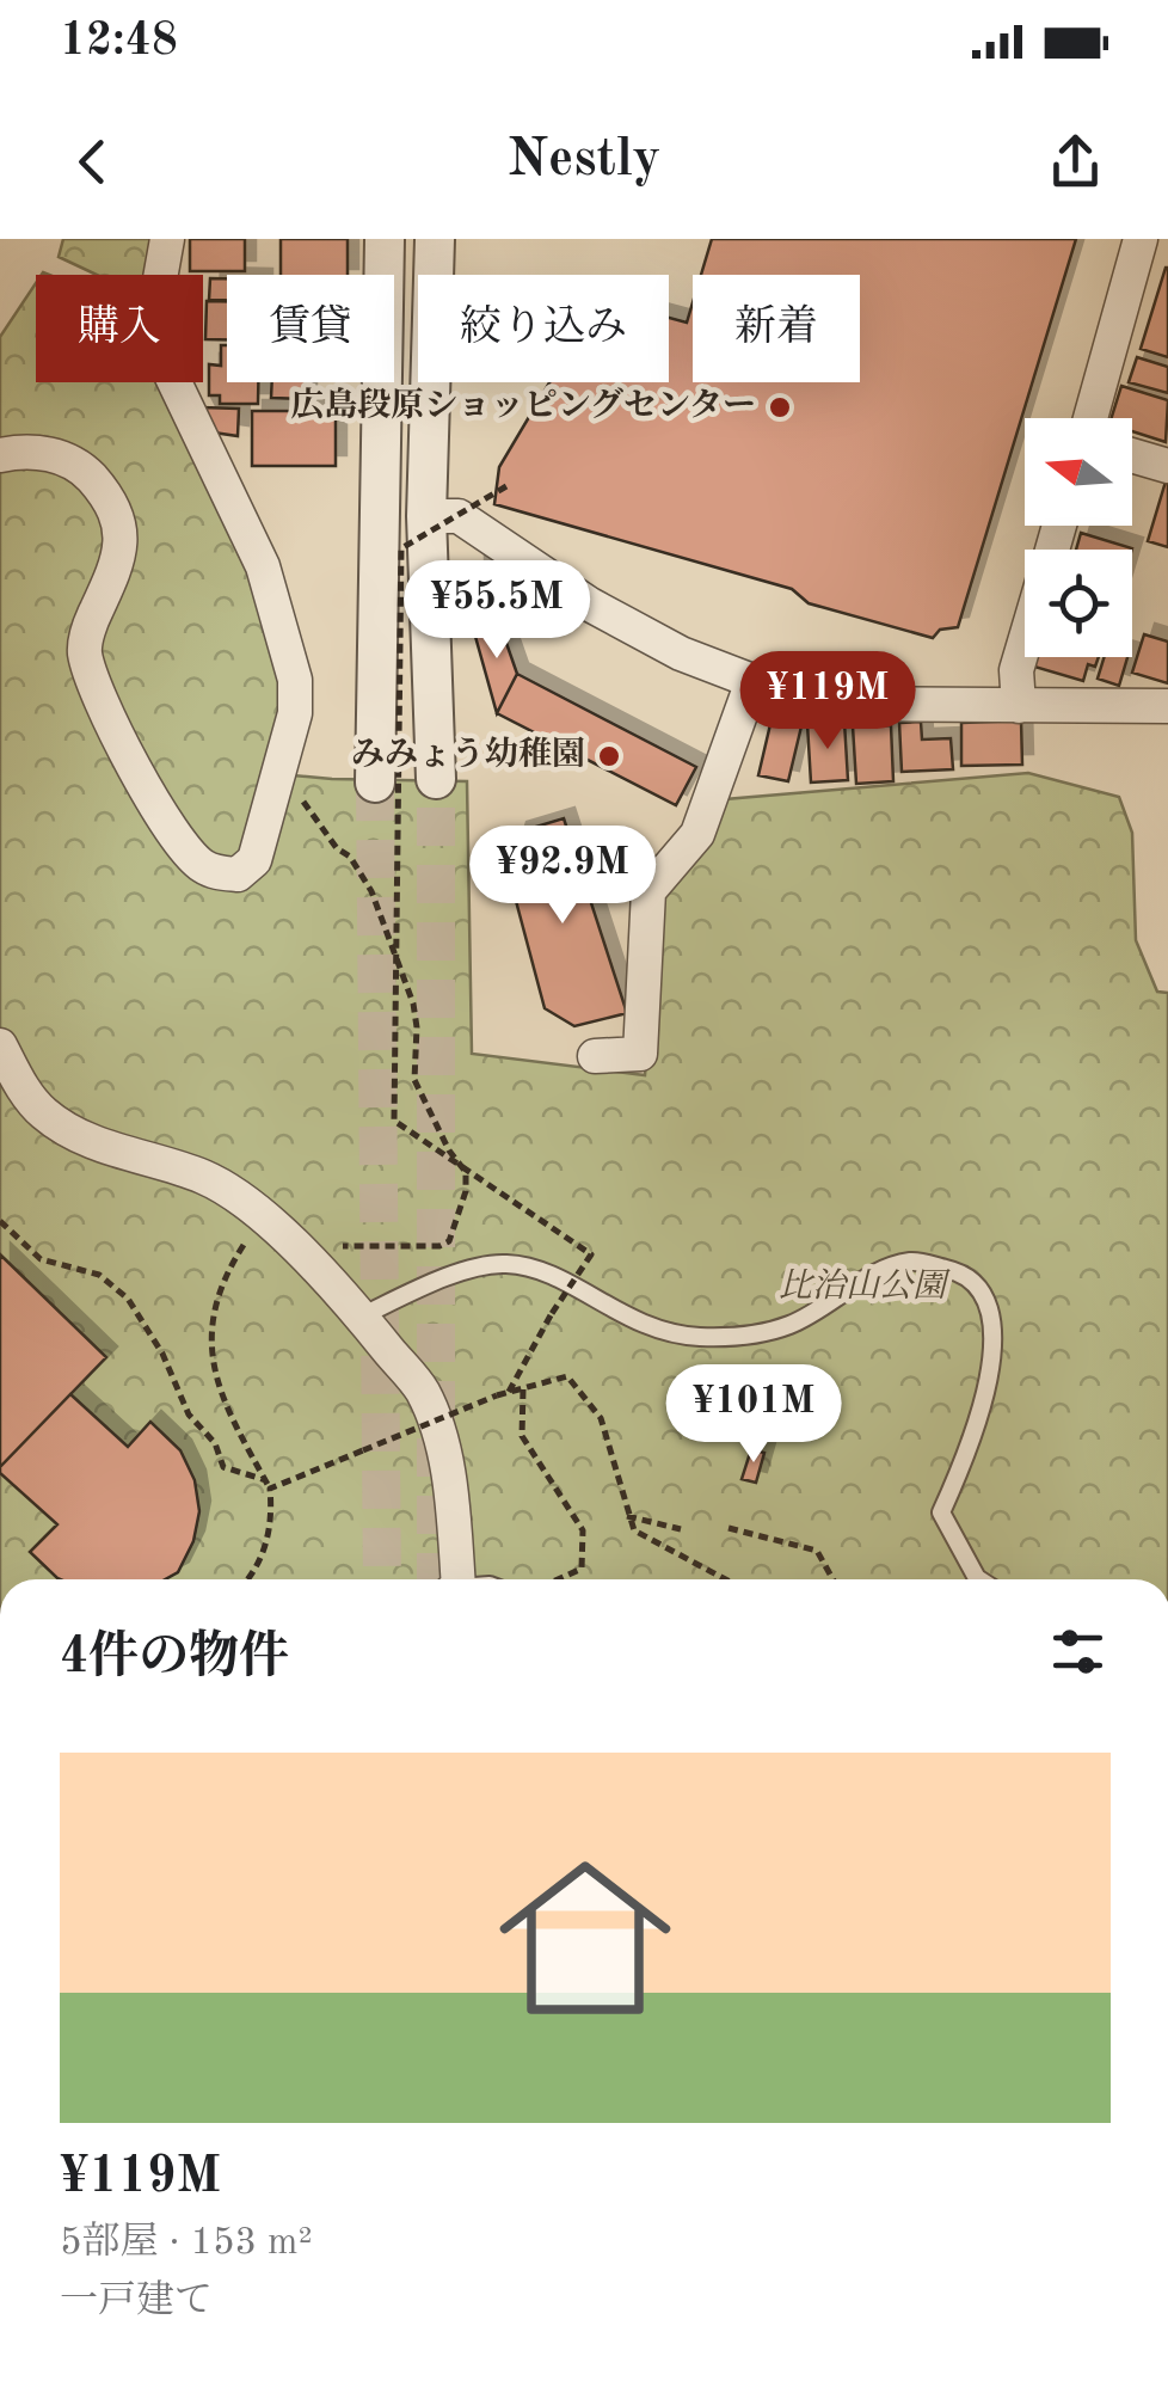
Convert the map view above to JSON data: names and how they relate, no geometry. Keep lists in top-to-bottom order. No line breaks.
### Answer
{"parks":["比治山公園"],"places":["広島段原ショッピングセンター","みみょう幼稚園"],"north":"left","page":{"status":"12:48","header":"Nestly","chip":["購入","賃貸","絞り込み","新着"],"price":["¥55.5M","¥119M","¥92.9M","¥101M"],"heading":"4件の物件","list":[{"name":"¥119M","note":"5部屋 · 153 m² · 一戸建て"}]}}
